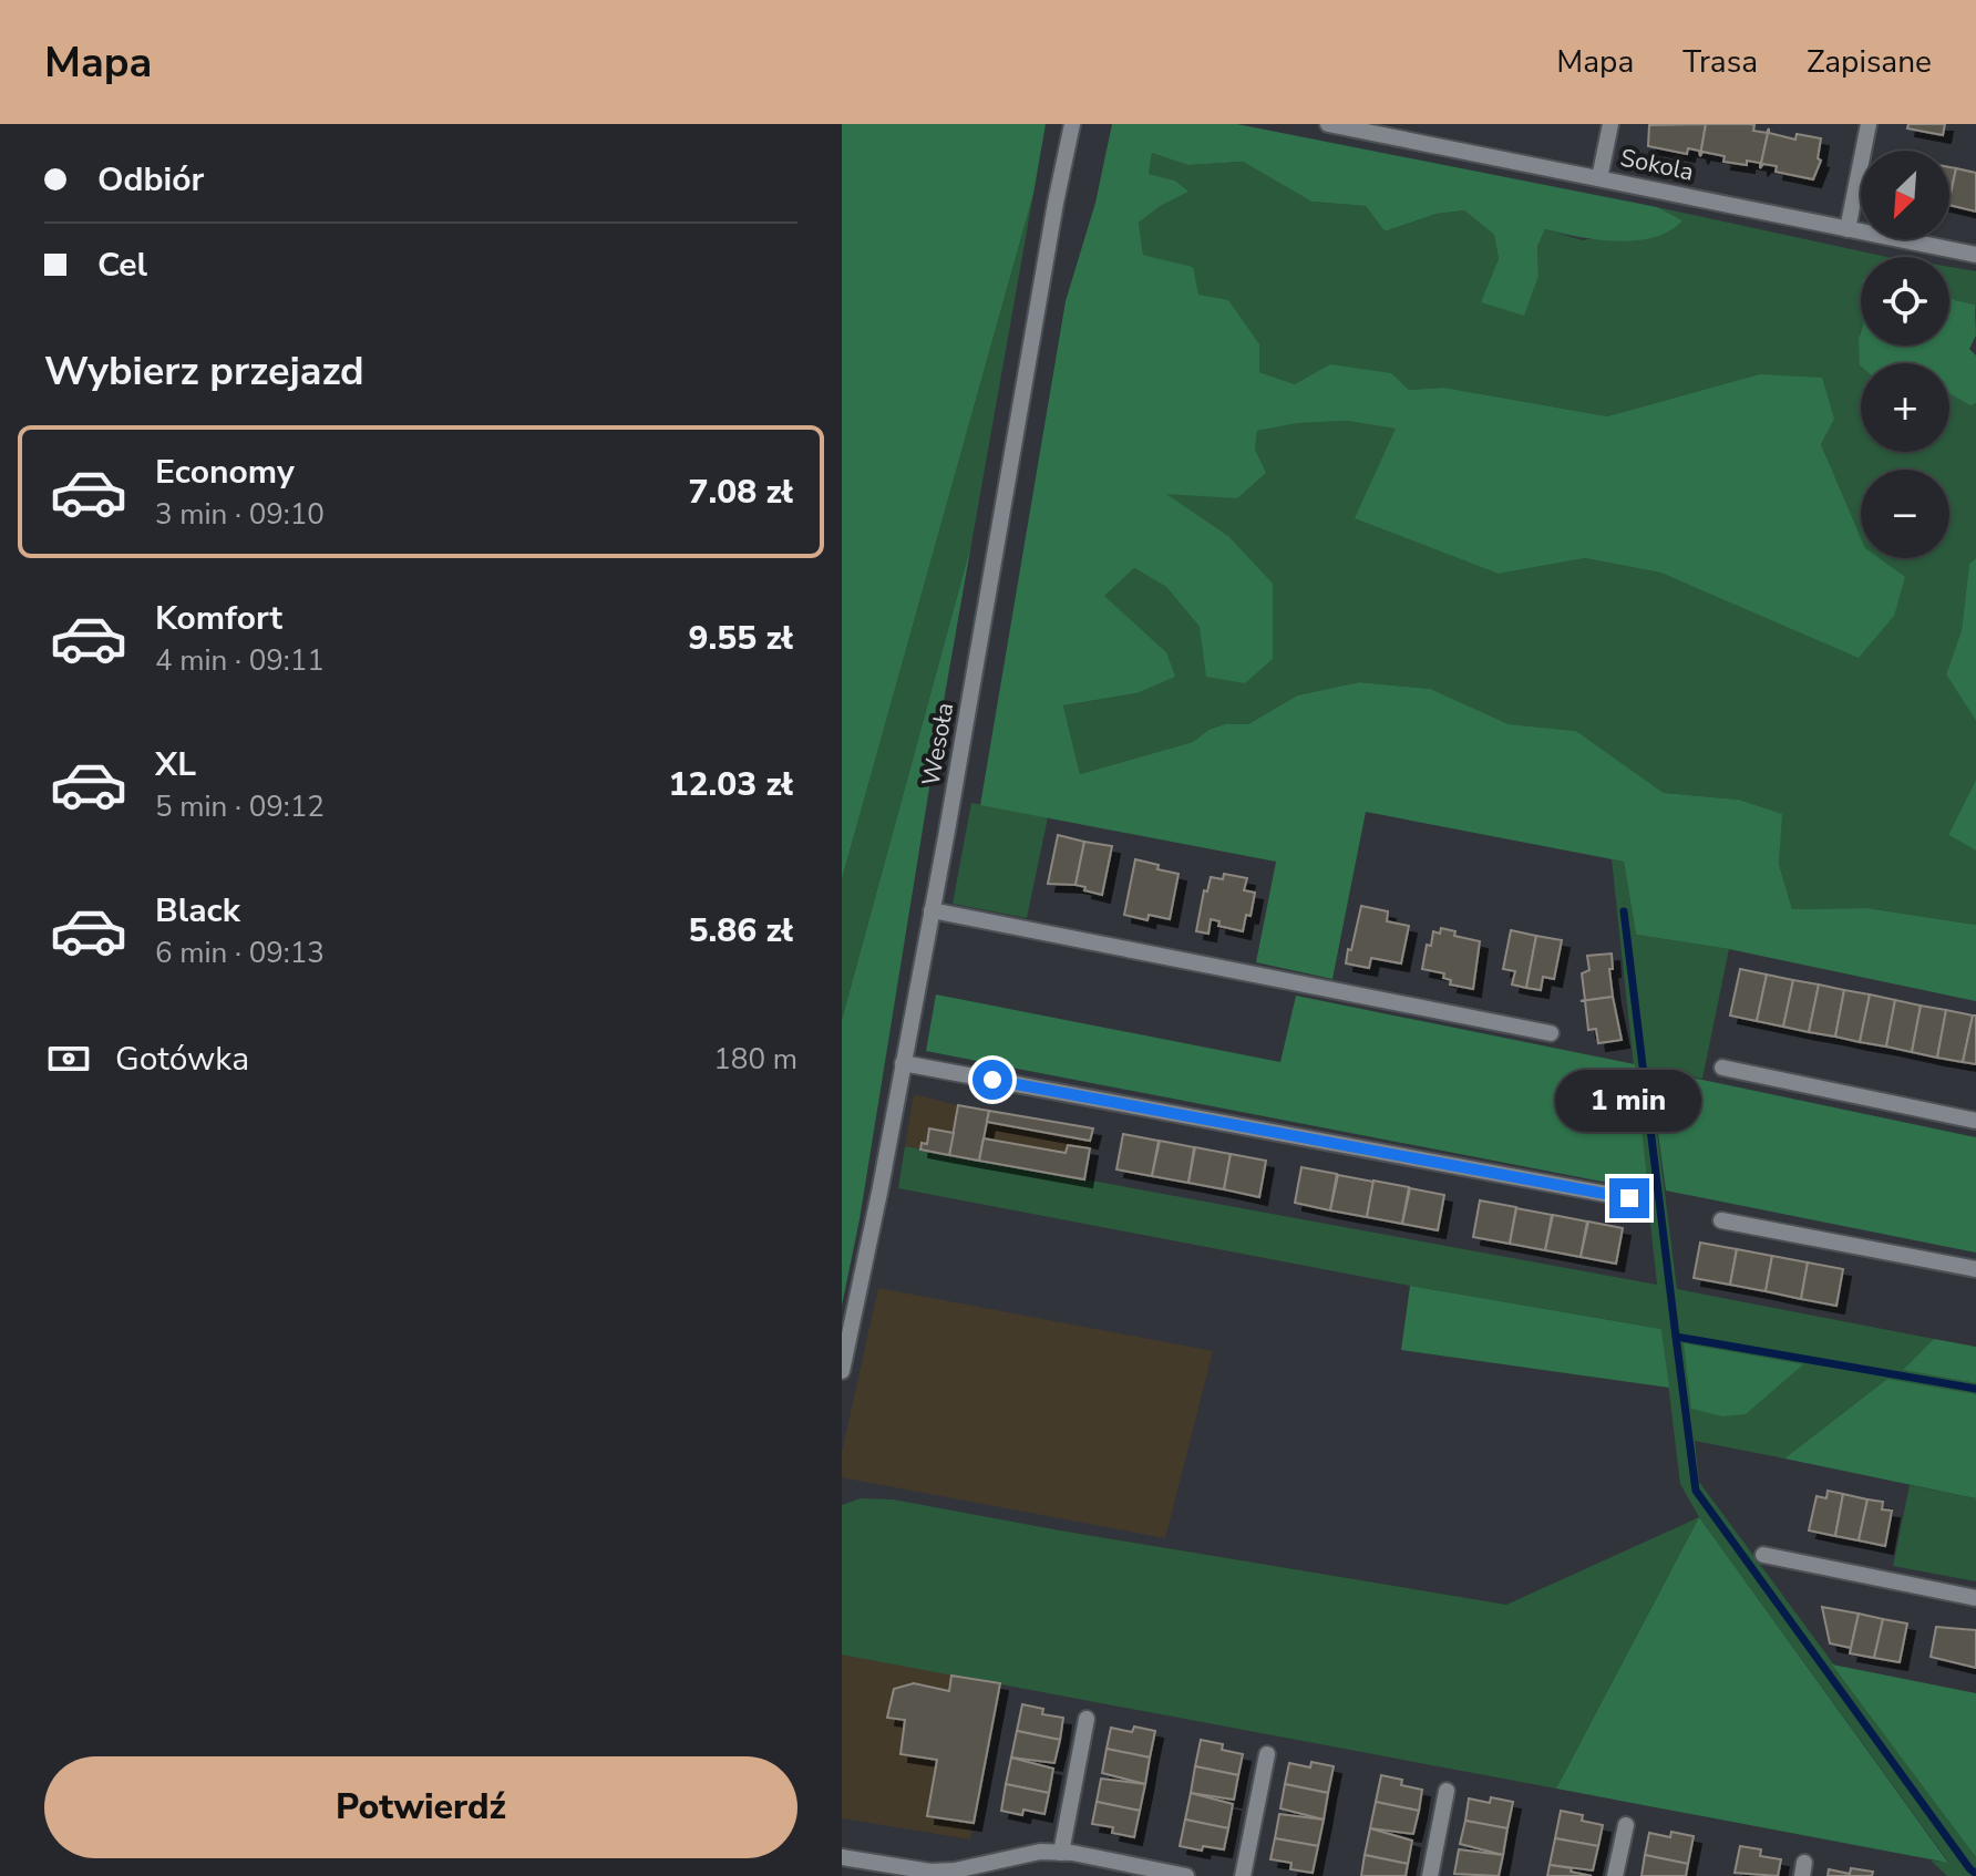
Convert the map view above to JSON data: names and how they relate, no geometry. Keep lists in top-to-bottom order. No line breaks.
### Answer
{"streets":{"street":["Sokola","Wesoła"]},"north":"bottom left","page":{"header":"Mapa","nav":["Mapa","Trasa","Zapisane"],"banner":["Odbiór","Cel"],"map_buttons":["+","−"],"heading":"Wybierz przejazd","list":[{"name":"Economy","note":"3 min · 09:10","value":"7.08 zł"},{"name":"Komfort","note":"4 min · 09:11","value":"9.55 zł"},{"name":"XL","note":"5 min · 09:12","value":"12.03 zł"},{"name":"Black","note":"6 min · 09:13","value":"5.86 zł"}],"pay":["Gotówka","180 m"],"bubble":"1 min","buttons":"Potwierdź"}}
